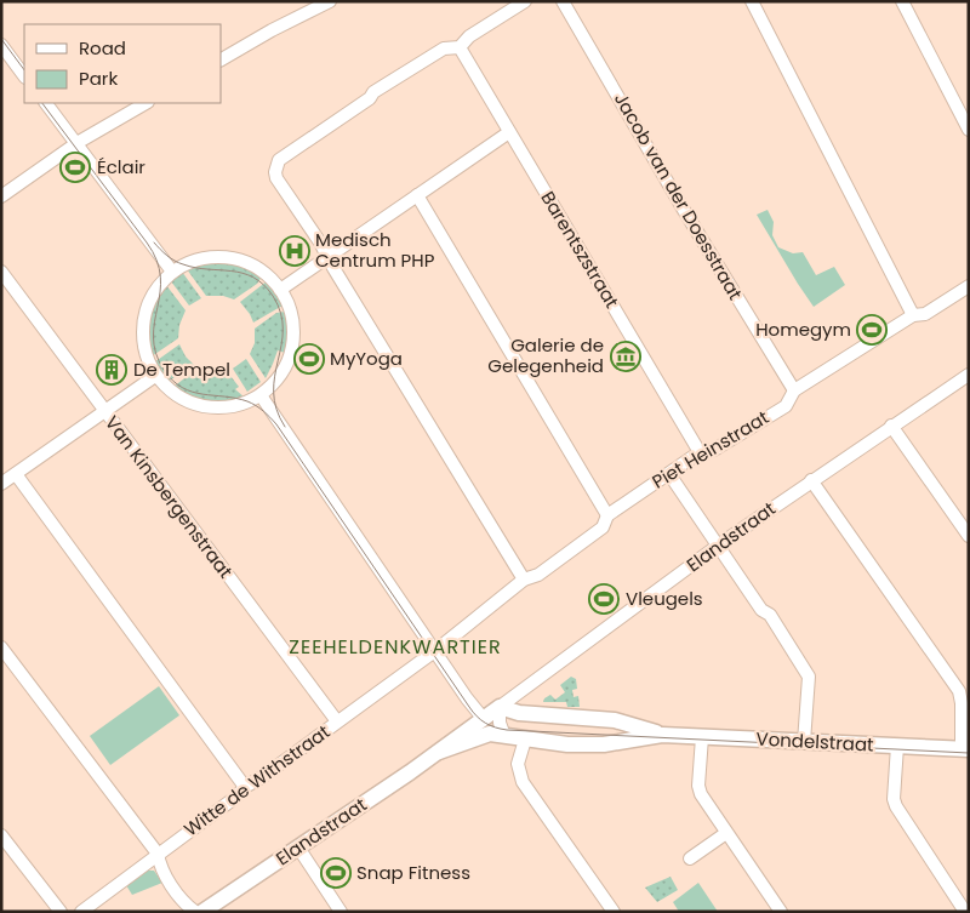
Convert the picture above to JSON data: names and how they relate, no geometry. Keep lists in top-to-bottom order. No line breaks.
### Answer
{"streets":{"street":["Jacob van der Doesstraat","Barentszstraat","Piet Heinstraat","Van Kinsbergenstraat","Elandstraat","Vondelstraat","Witte de Withstraat"]},"crossings":[["Jacob van der Doesstraat","Piet Heinstraat"],["Barentszstraat","Piet Heinstraat"],["Piet Heinstraat","Witte de Withstraat"],["Van Kinsbergenstraat","Witte de Withstraat"],["Elandstraat","Vondelstraat"]],"districts":["ZEEHELDENKWARTIER"],"places":{"sports":["Éclair","Homegym","MyYoga","Vleugels","Snap Fitness"],"hospital":["Medisch Centrum PHP"],"museum":["Galerie de Gelegenheid"],"building":["De Tempel"]},"legend":["Road","Park"]}
